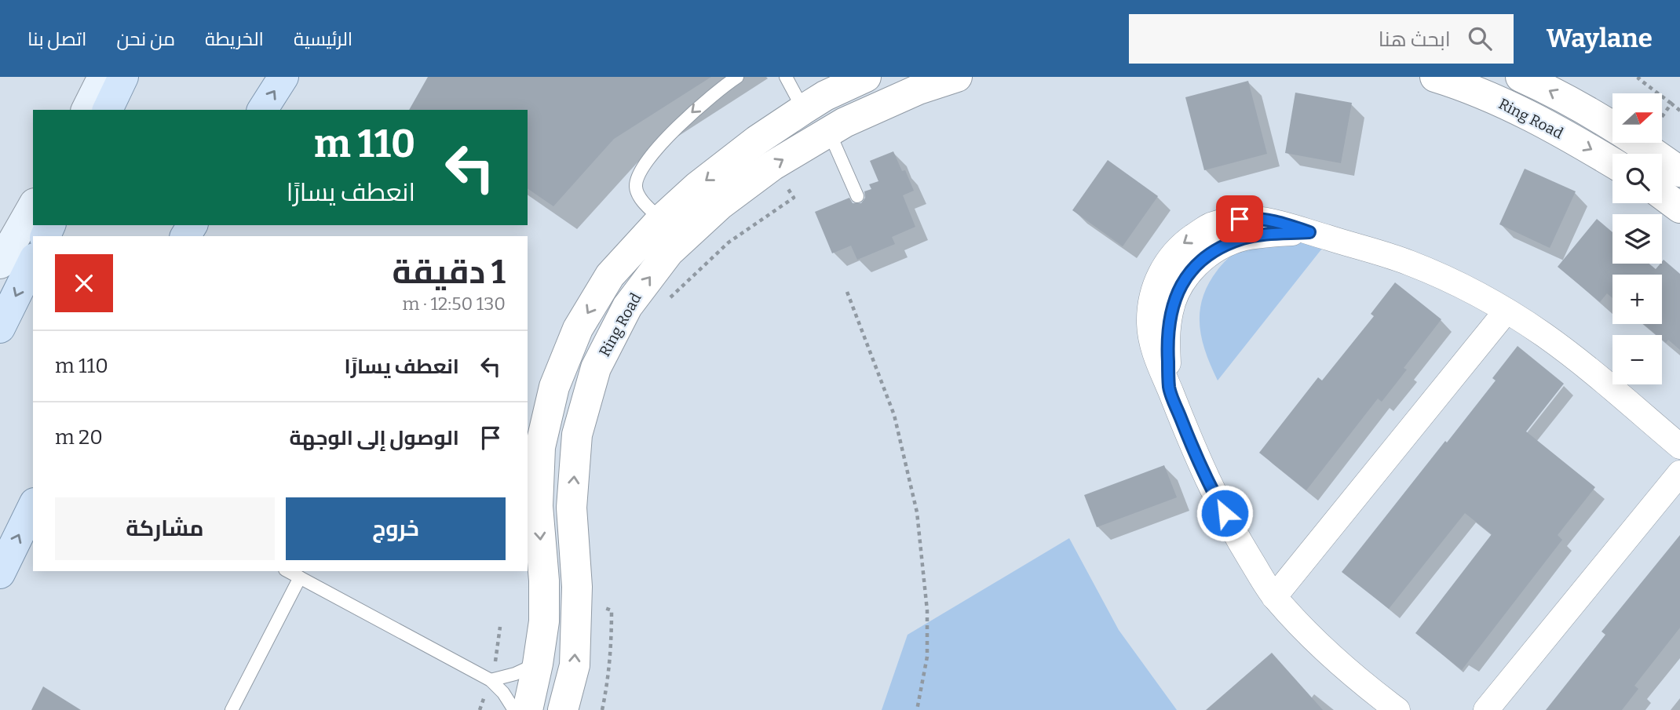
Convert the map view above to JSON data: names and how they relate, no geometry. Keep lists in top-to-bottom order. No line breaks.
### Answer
{"streets":{"street":["Ring Road"]},"north":"right","page":{"header":"Waylane","search":"ابحث هنا","nav":["الرئيسية","الخريطة","من نحن","اتصل بنا"],"map_buttons":["+","−"],"turn":["110 m","انعطف يسارًا"],"heading":["1 دقيقة","130 m · 12:50"],"list":[{"name":"انعطف يسارًا","value":"110 m"},{"name":"الوصول إلى الوجهة","value":"20 m"}],"buttons":["خروج","مشاركة"]}}
